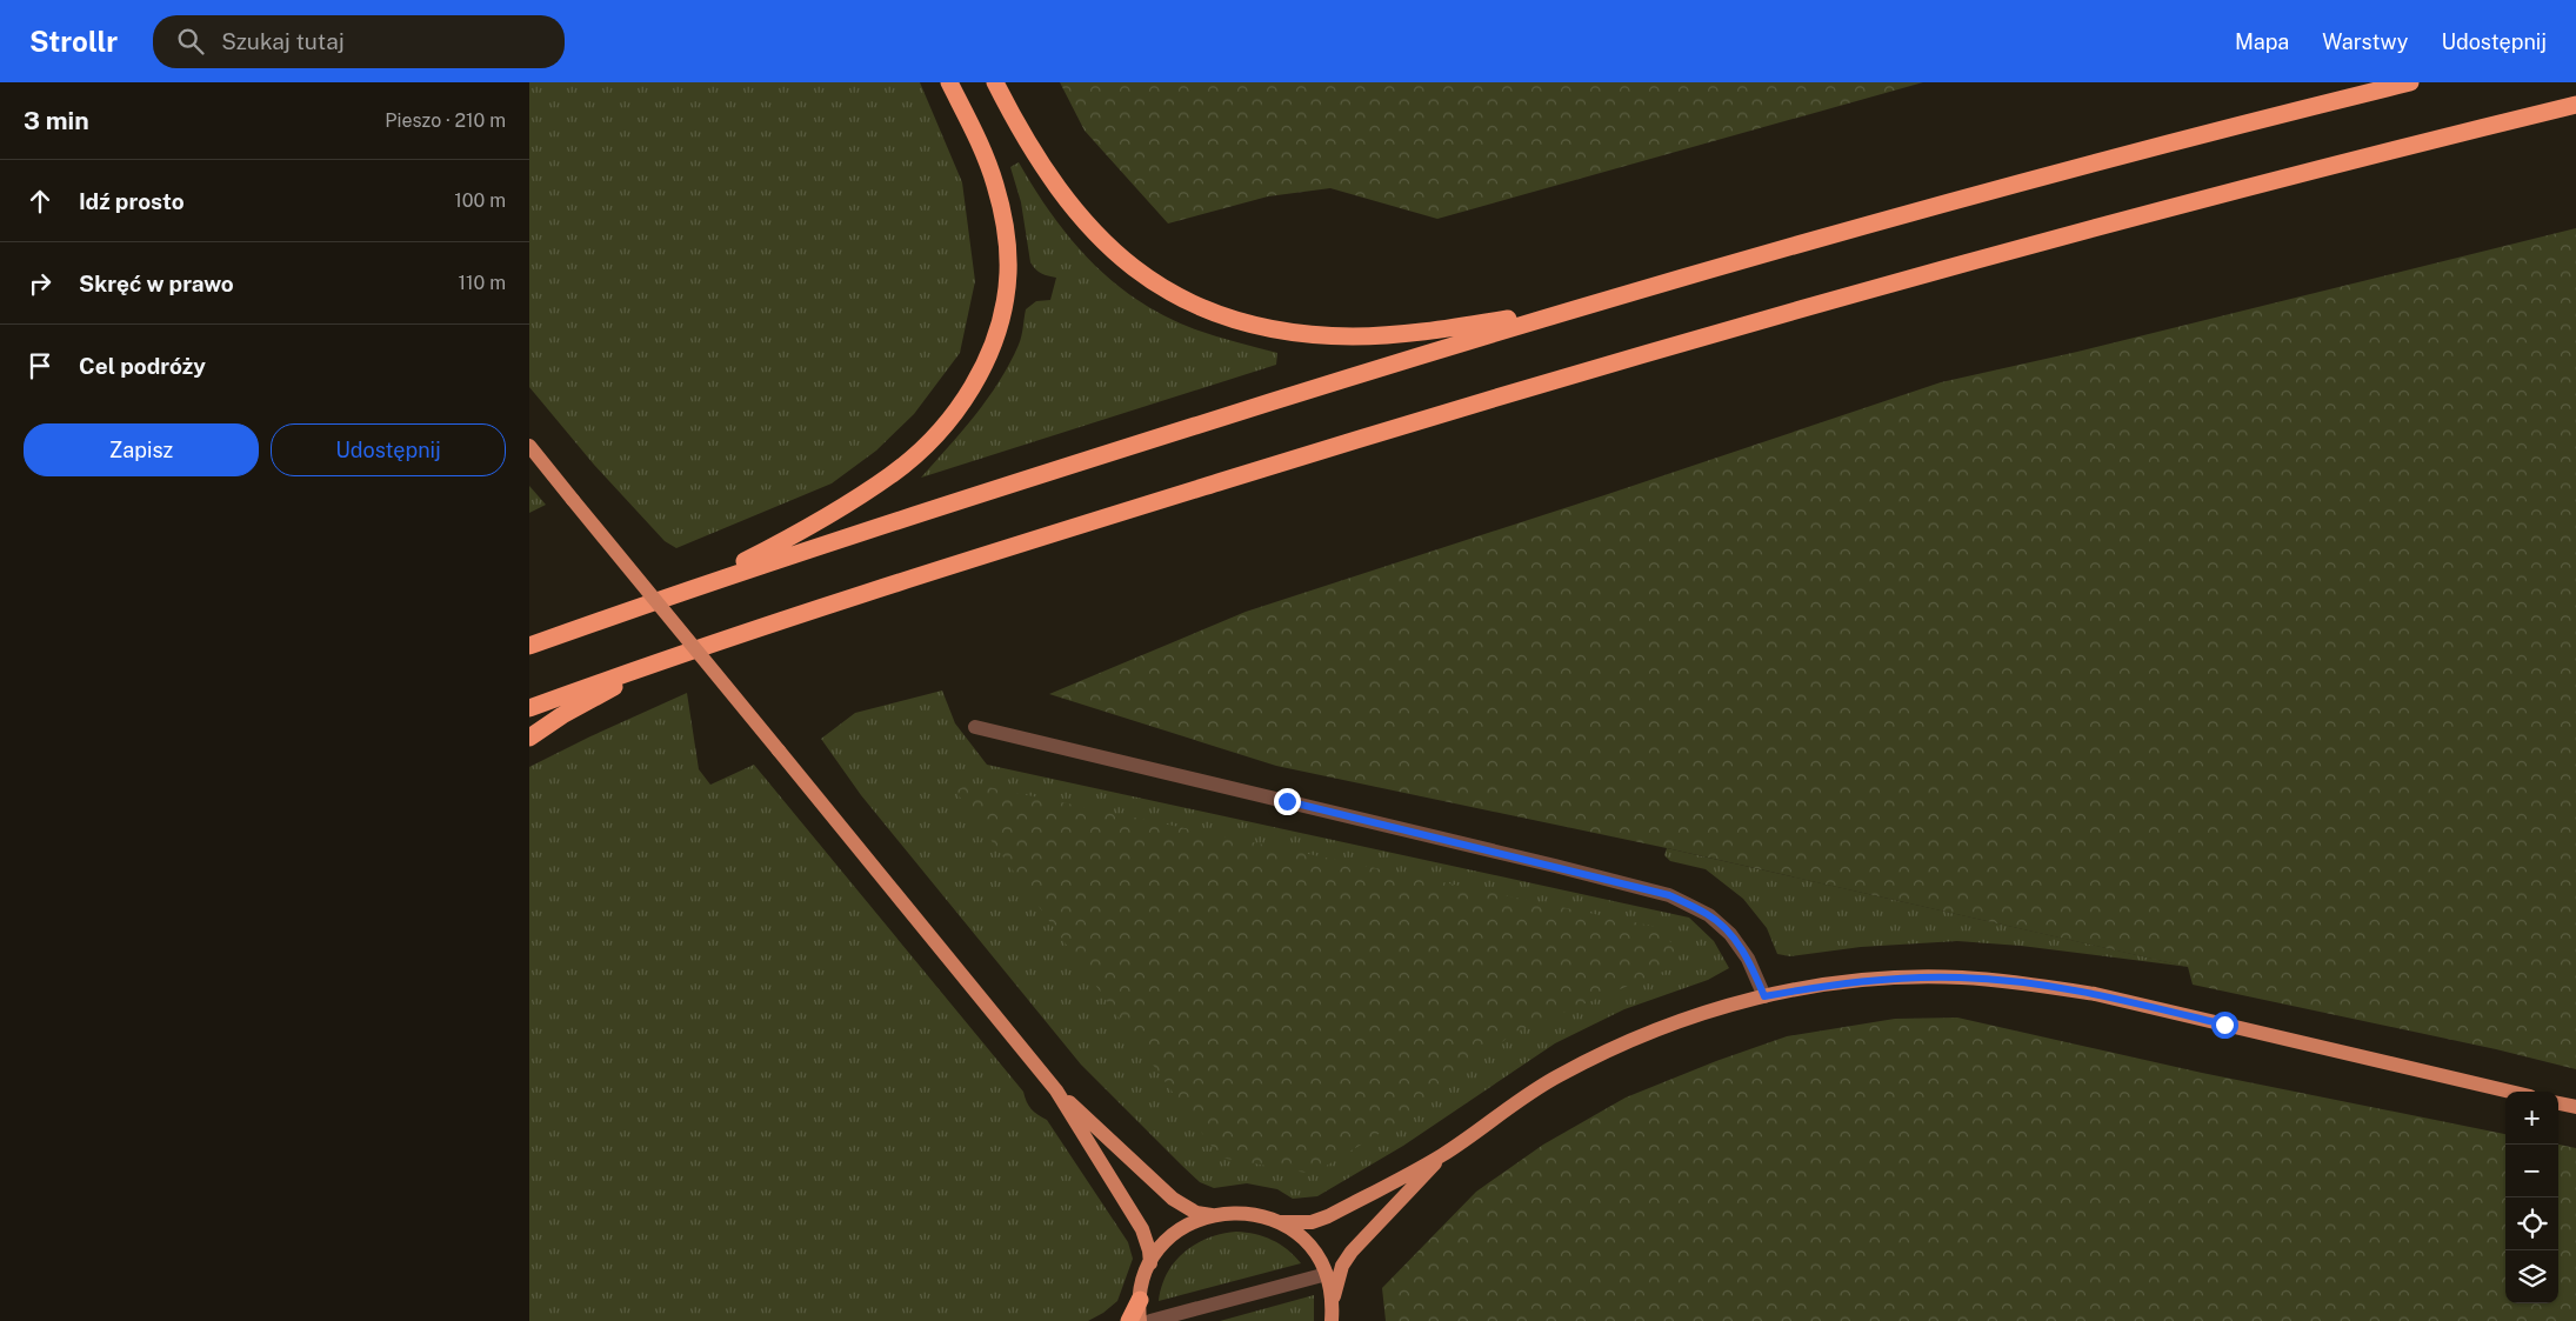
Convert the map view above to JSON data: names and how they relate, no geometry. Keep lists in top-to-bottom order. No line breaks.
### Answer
{"page":{"header":"Strollr","search":"Szukaj tutaj","nav":["Mapa","Warstwy","Udostępnij"],"heading":["3 min","Pieszo · 210 m"],"list":[["Idź prosto","100 m"],["Skręć w prawo","110 m"],"Cel podróży"],"buttons":["Zapisz","Udostępnij"],"map_buttons":["+","−"]}}
